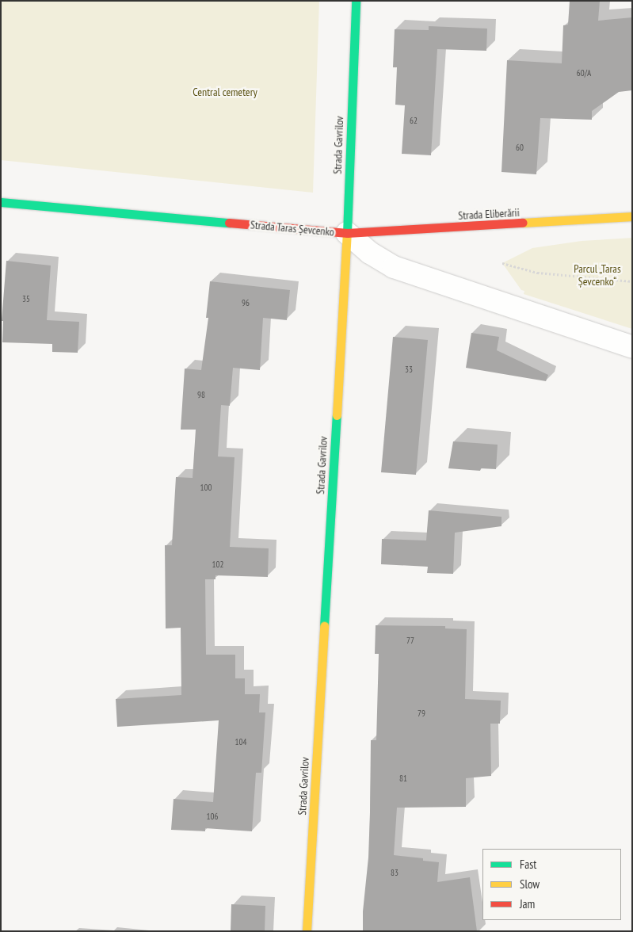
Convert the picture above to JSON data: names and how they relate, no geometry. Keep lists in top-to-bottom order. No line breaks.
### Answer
{"streets":{"street":["Strada Gavrilov","Strada Eliberării","Strada Taras Șevcenko"]},"crossings":[["Strada Gavrilov","Strada Eliberării"],["Strada Gavrilov","Strada Taras Șevcenko"],["Strada Eliberării","Strada Taras Șevcenko"]],"parks":["Central cemetery","Parcul „Taras Șevcenko“"],"house_numbers":["60/A","62","60","35","96","33","98","100","102","77","79","104","81","106","83"],"legend":["Fast","Slow","Jam"]}
